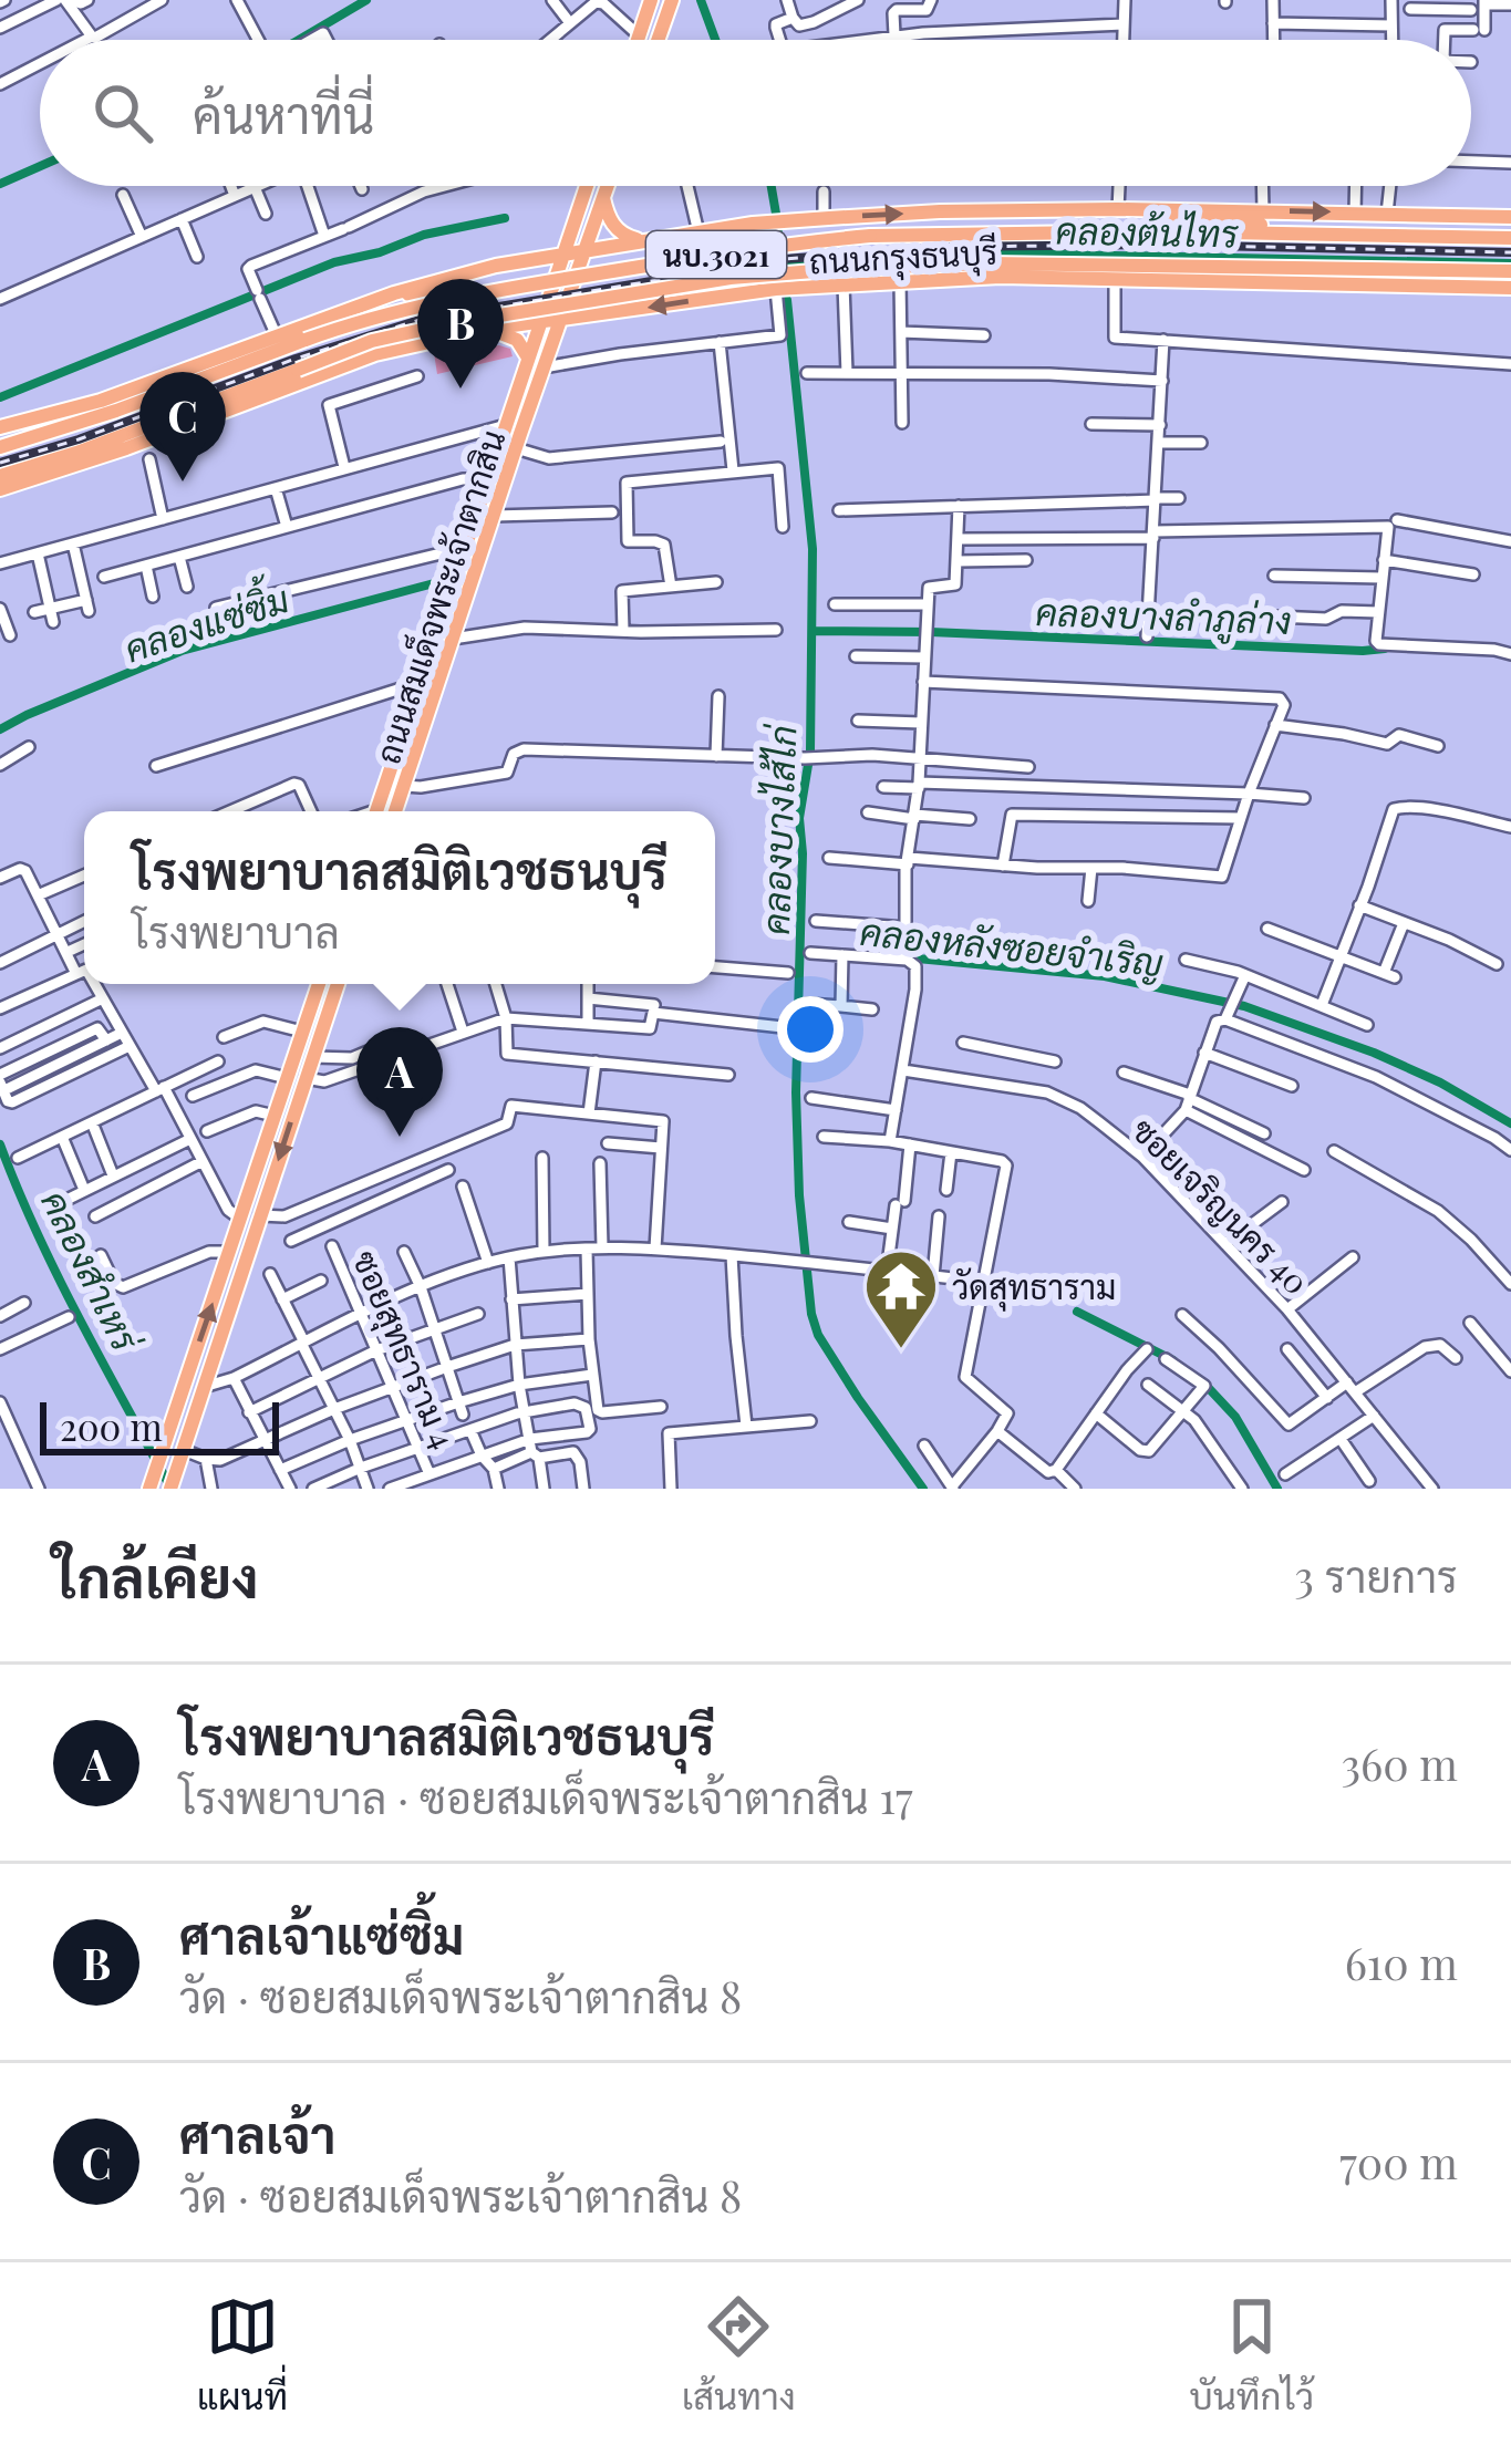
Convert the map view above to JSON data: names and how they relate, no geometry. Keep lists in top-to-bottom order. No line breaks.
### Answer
{"streets":{"main road":["นบ.3021","ถนนกรุงธนบุรี","ถนนสมเด็จพระเจ้าตากสิน"],"street":["ซอยเจริญนคร 40","ซอยสุทธาราม 4"]},"crossings":[["นบ.3021","ถนนกรุงธนบุรี"],["นบ.3021","ถนนสมเด็จพระเจ้าตากสิน"],["ถนนกรุงธนบุรี","ถนนสมเด็จพระเจ้าตากสิน"]],"water":["คลองต้นไทร","คลองบางลำภูล่าง","คลองแซ่ซิ้ม","คลองบางไส้ไก่","คลองหลังซอยจำเริญ","คลองสำเหร่"],"places":{"temple":["วัดสุทธาราม"]},"scale_bar":"200 m","page":{"search":"ค้นหาที่นี่","pins":["B","C","A"],"popup":["โรงพยาบาลสมิติเวชธนบุรี","โรงพยาบาล"],"scale":"200 m","heading":["ใกล้เคียง","3 รายการ"],"list":[{"mark":"A","name":"โรงพยาบาลสมิติเวชธนบุรี","note":"โรงพยาบาล · ซอยสมเด็จพระเจ้าตากสิน 17","value":"360 m"},{"mark":"B","name":"ศาลเจ้าแซ่ซิ้ม","note":"วัด · ซอยสมเด็จพระเจ้าตากสิน 8","value":"610 m"},{"mark":"C","name":"ศาลเจ้า","note":"วัด · ซอยสมเด็จพระเจ้าตากสิน 8","value":"700 m"}],"nav":["แผนที่","เส้นทาง","บันทึกไว้"]}}
